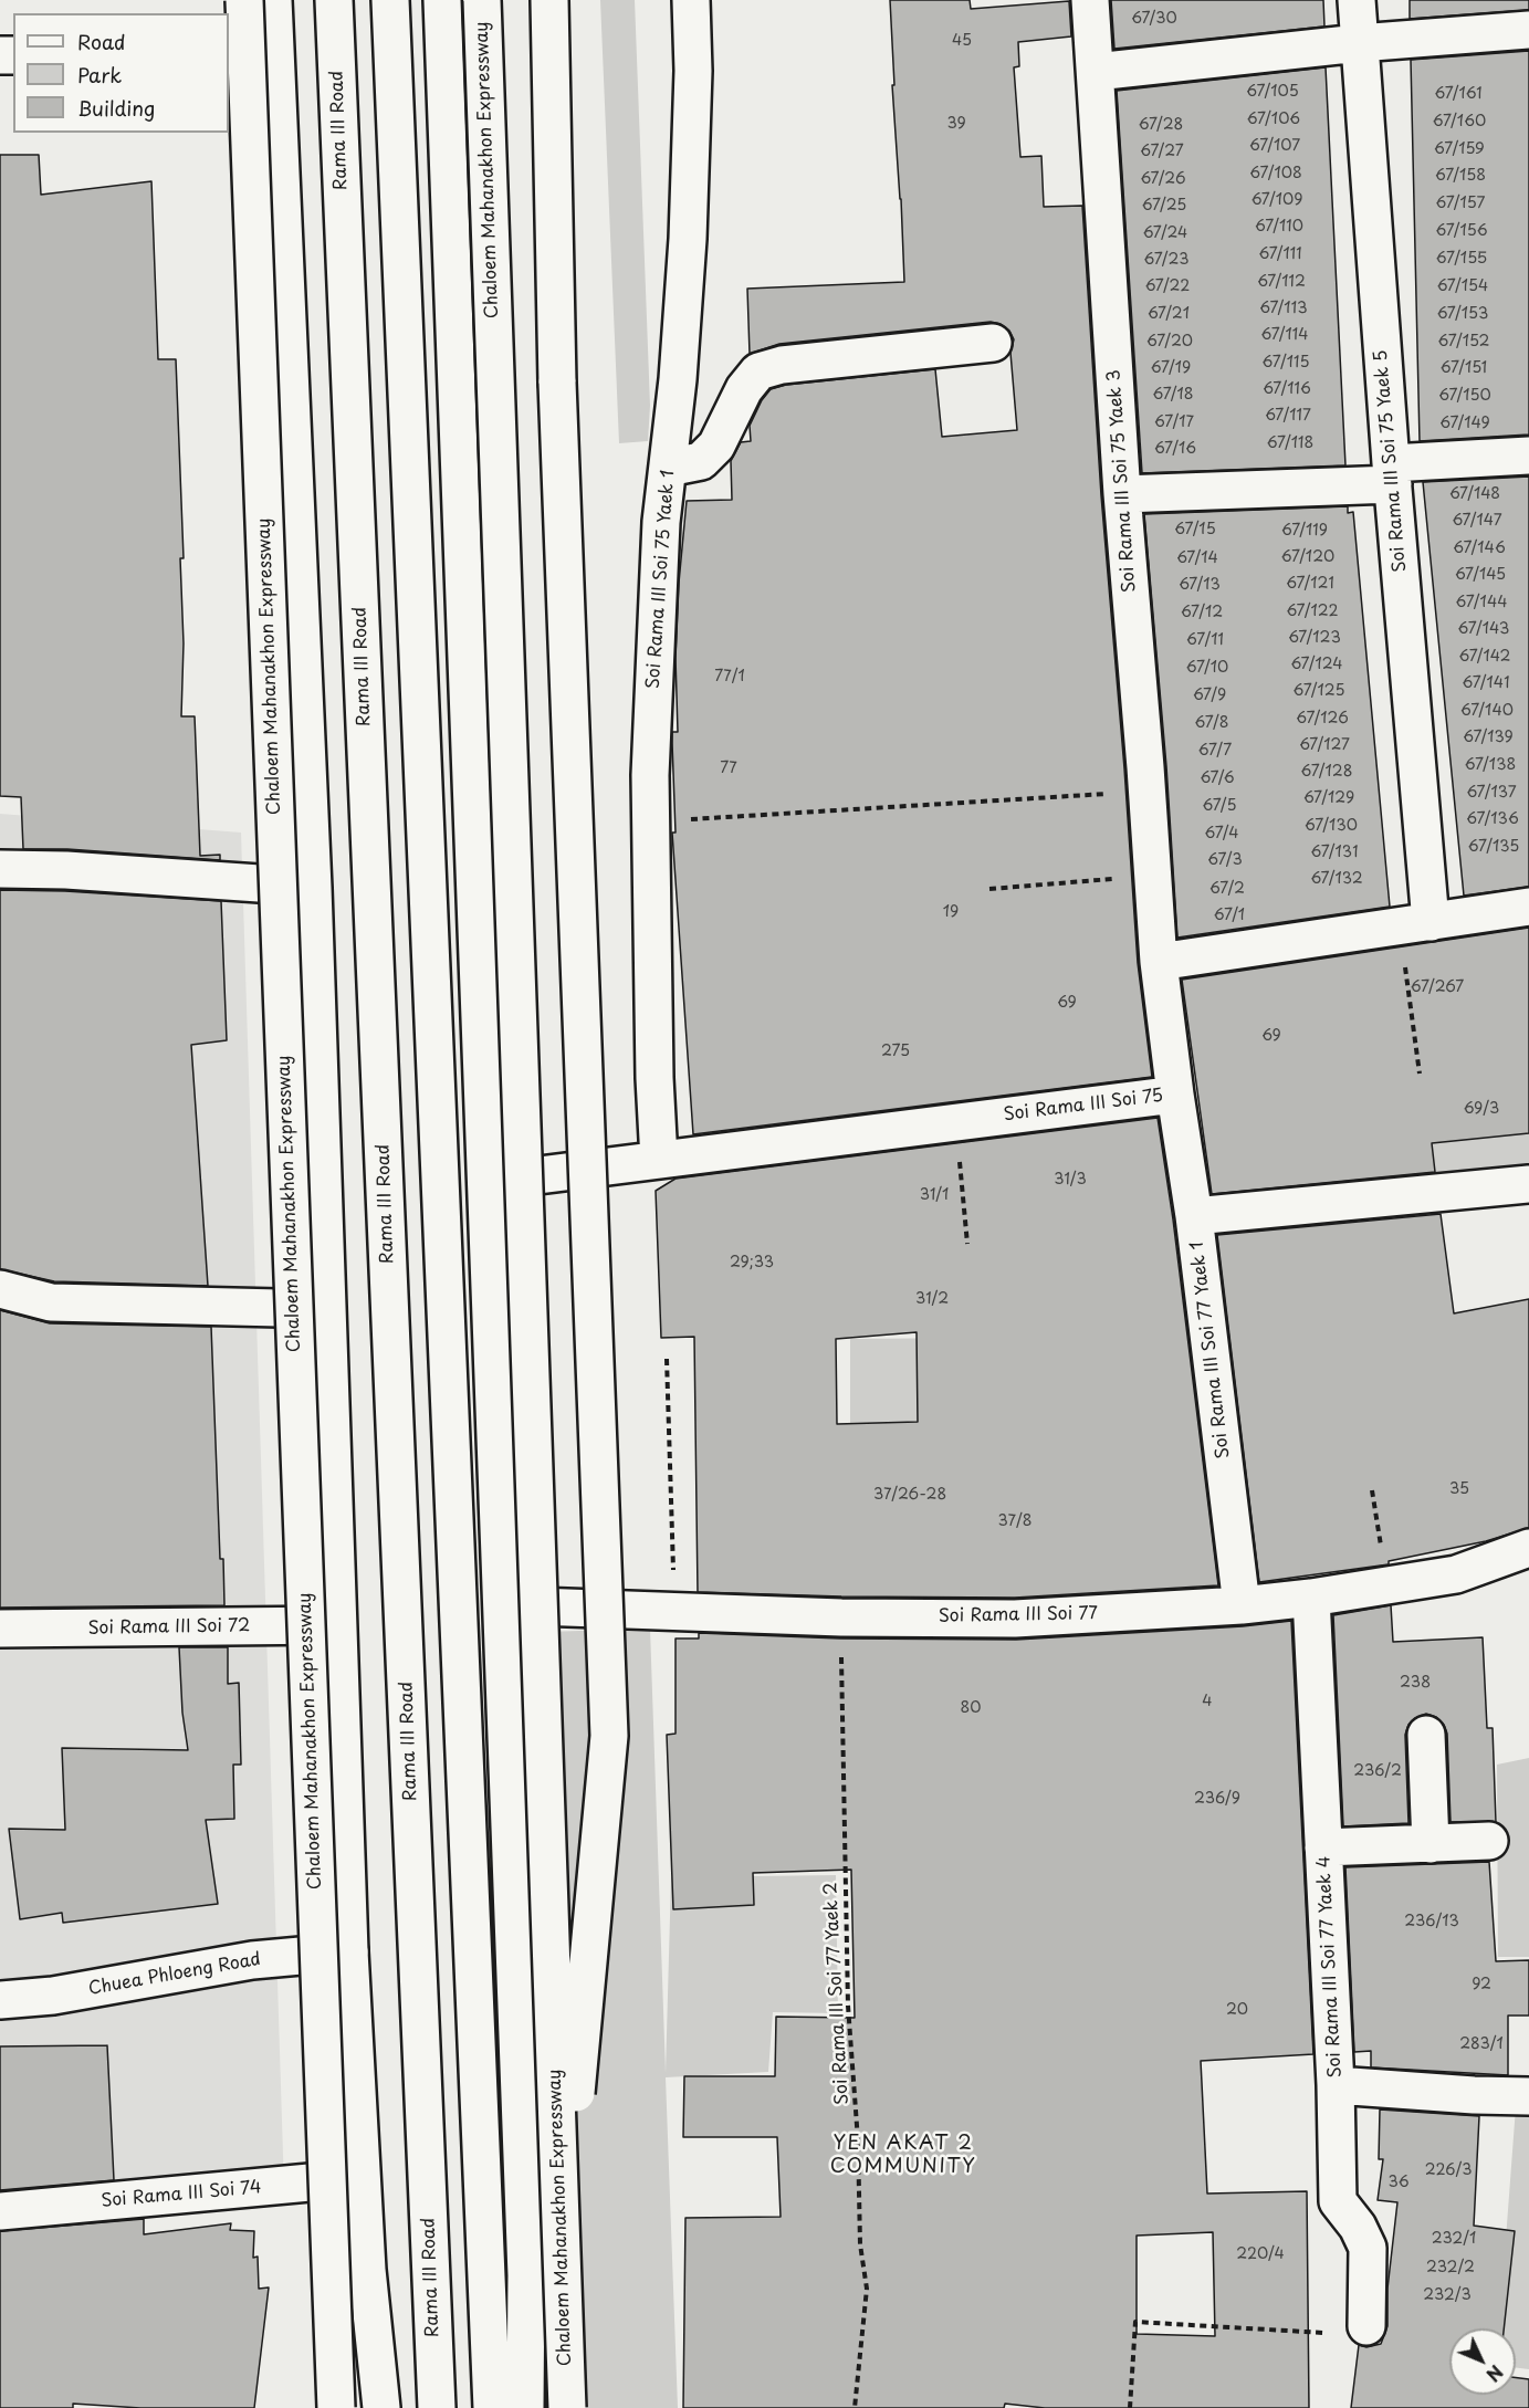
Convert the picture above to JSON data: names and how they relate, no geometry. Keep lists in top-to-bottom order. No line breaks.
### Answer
{"streets":{"main road":["Rama III Road","Chaloem Mahanakhon Expressway","Soi Rama III Soi 75 Yaek 5","Soi Rama III Soi 75 Yaek 3","Soi Rama III Soi 75 Yaek 1","Soi Rama III Soi 75","Soi Rama III Soi 77 Yaek 1","Soi Rama III Soi 77","Soi Rama III Soi 72","Soi Rama III Soi 77 Yaek 4","Chuea Phloeng Road","Soi Rama III Soi 74"],"path":["Soi Rama III Soi 77 Yaek 2"]},"crossings":[["Soi Rama III Soi 75 Yaek 3","Soi Rama III Soi 75"],["Soi Rama III Soi 75 Yaek 1","Soi Rama III Soi 75"],["Soi Rama III Soi 75","Soi Rama III Soi 77 Yaek 1"],["Soi Rama III Soi 77 Yaek 1","Soi Rama III Soi 77"],["Soi Rama III Soi 77","Soi Rama III Soi 77 Yaek 4"],["Soi Rama III Soi 77","Soi Rama III Soi 77 Yaek 2"]],"districts":["YEN AKAT 2 COMMUNITY"],"house_numbers":["67/30","45","67/105","67/161","67/106","67/160","39","67/28","67/107","67/159","67/27","67/108","67/158","67/26","67/109","67/157","67/25","67/110","67/156","67/24","67/111","67/155","67/23","67/112","67/22","67/154","67/113","67/21","67/153","67/114","67/20","67/152","67/115","67/19","67/151","67/116","67/18","67/150","67/117","67/17","67/149","67/118","67/16","67/148","67/147","67/15","67/119","67/146","67/120","67/14","67/145","67/121","67/13","67/144","67/122","67/12","67/143","67/123","67/11","67/142","67/124","67/10","77/1","67/141","67/125","67/9","67/140","67/126","67/8","67/139","67/127","67/7","67/138","77","67/128","67/6","67/137","67/129","67/5","67/136","67/130","67/4","67/135","67/131","67/3","67/132","67/2","19","67/1","67/267","69","69","275","69/3","31/3","31/1","29;33","31/2","35","37/26-28","37/8","238","4","80","236/2","236/9","236/13","92","20","283/1","226/3","36","232/1","220/4","232/2","232/3"],"legend":["Road","Park","Building"],"north":"bottom right"}
